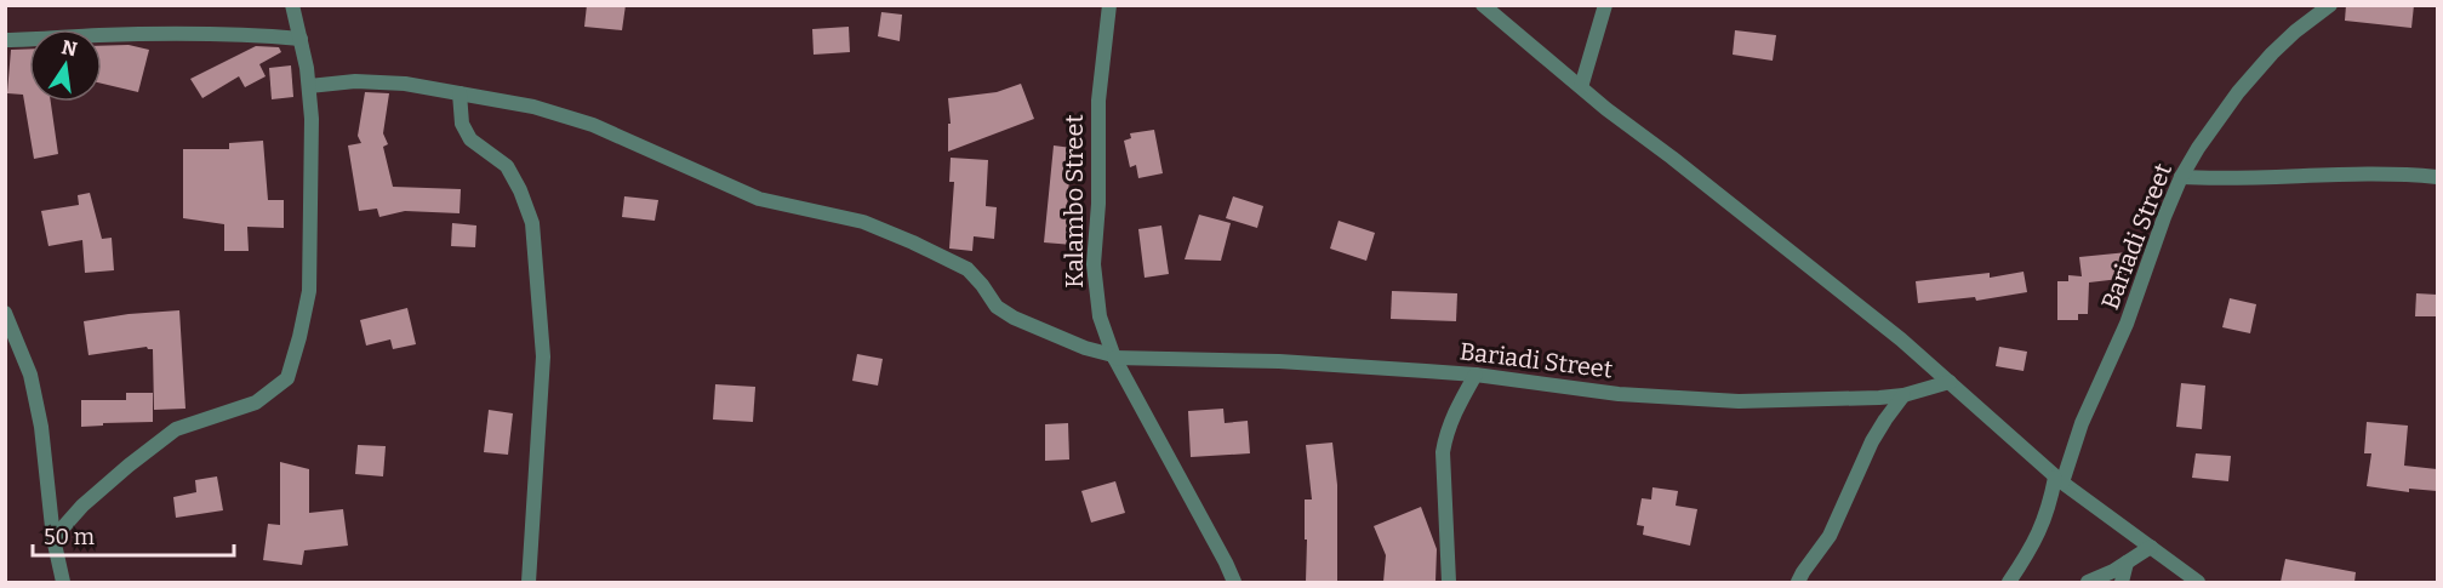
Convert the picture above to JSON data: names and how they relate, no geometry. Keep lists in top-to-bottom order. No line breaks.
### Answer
{"streets":{"street":["Kalambo Street","Bariadi Street"]},"crossings":[["Kalambo Street","Bariadi Street"]],"scale_bar":"50 m","north":"top"}
